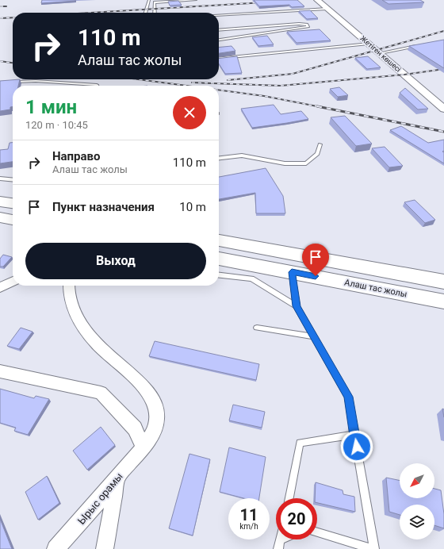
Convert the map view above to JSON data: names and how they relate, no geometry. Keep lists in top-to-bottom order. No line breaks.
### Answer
{"streets":{"main road":["Алаш тас жолы"],"street":["Жетіген көшесі","Ырыс орамы"]},"north":"bottom left","page":{"turn":["110 m","Алаш тас жолы"],"heading":["1 мин","120 m · 10:45"],"list":[{"name":"Направо","note":"Алаш тас жолы","value":"110 m"},{"name":"Пункт назначения","value":"10 m"}],"buttons":"Выход","speed":"11 km/h","limit":"20"}}
